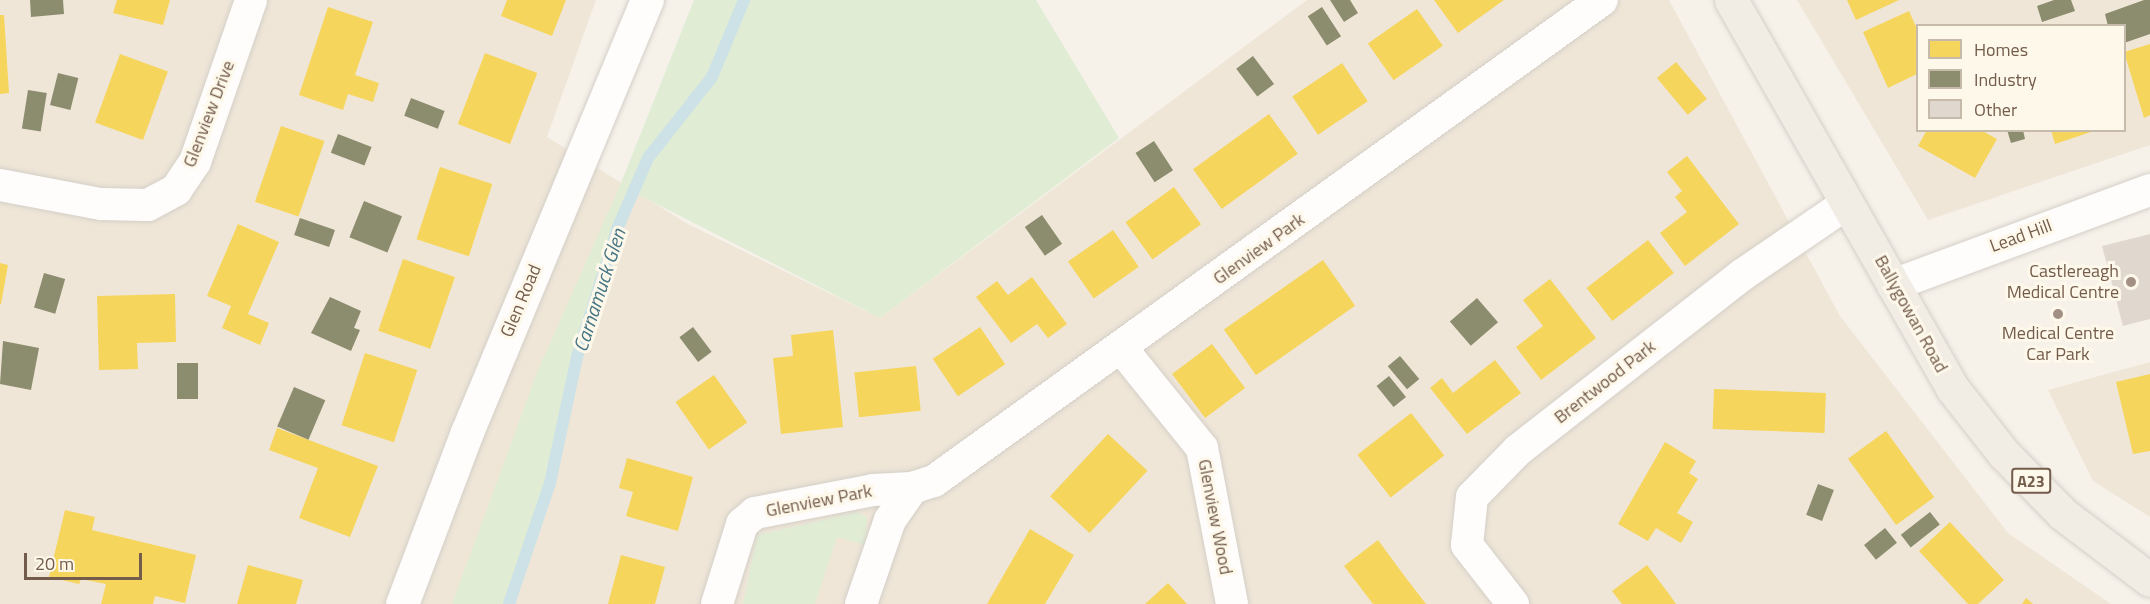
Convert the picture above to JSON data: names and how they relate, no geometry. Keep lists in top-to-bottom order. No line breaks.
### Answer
{"streets":{"main road":["Ballygowan Road","A23"],"street":["Glenview Drive","Lead Hill","Glenview Park","Glen Road","Brentwood Park","Glenview Wood"]},"crossings":[["Lead Hill","Ballygowan Road"],["Glenview Park","Glenview Wood"],["Ballygowan Road","Brentwood Park"]],"water":["Carnamuck Glen"],"places":["Castlereagh Medical Centre","Medical Centre Car Park"],"legend":["Homes","Industry","Other"],"scale_bar":"20 m"}
